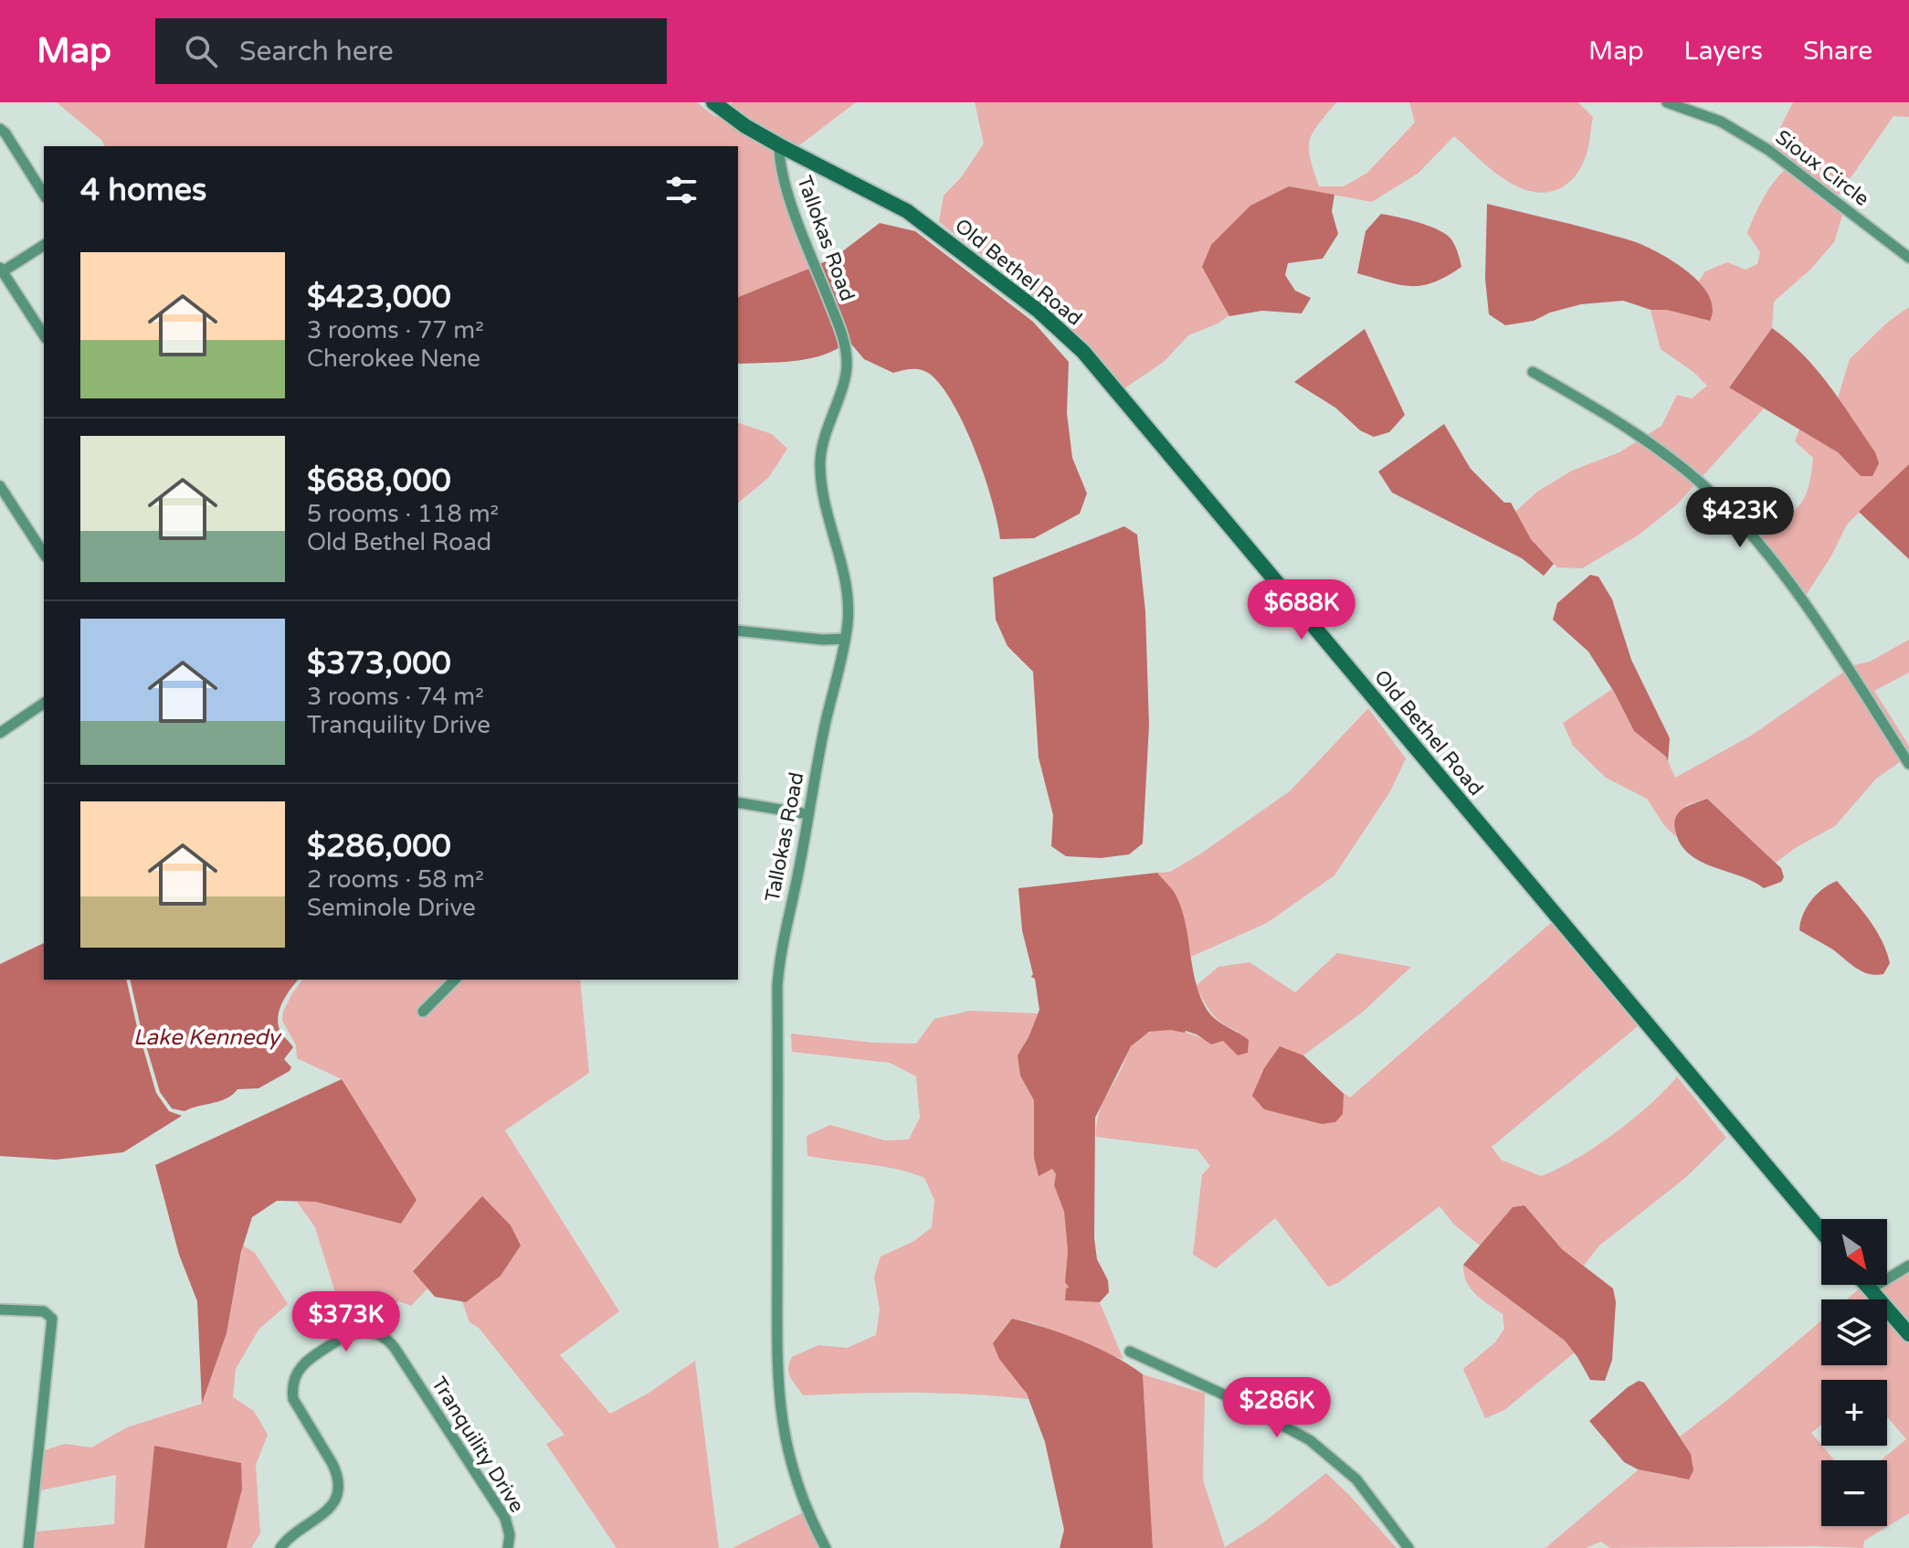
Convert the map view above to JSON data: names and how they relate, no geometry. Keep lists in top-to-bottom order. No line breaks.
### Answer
{"streets":{"street":["Sioux Circle","Tallokas Road","Old Bethel Road","Tranquility Drive"]},"crossings":[["Tallokas Road","Old Bethel Road"]],"water":["Lake Kennedy"],"north":"bottom right","page":{"header":"Map","search":"Search here","nav":["Map","Layers","Share"],"heading":"4 homes","list":[{"name":"$423,000","note":"3 rooms · 77 m² · Cherokee Nene"},{"name":"$688,000","note":"5 rooms · 118 m² · Old Bethel Road"},{"name":"$373,000","note":"3 rooms · 74 m² · Tranquility Drive"},{"name":"$286,000","note":"2 rooms · 58 m² · Seminole Drive"}],"price":["$423K","$688K","$373K","$286K"],"map_buttons":["+","−"]}}
